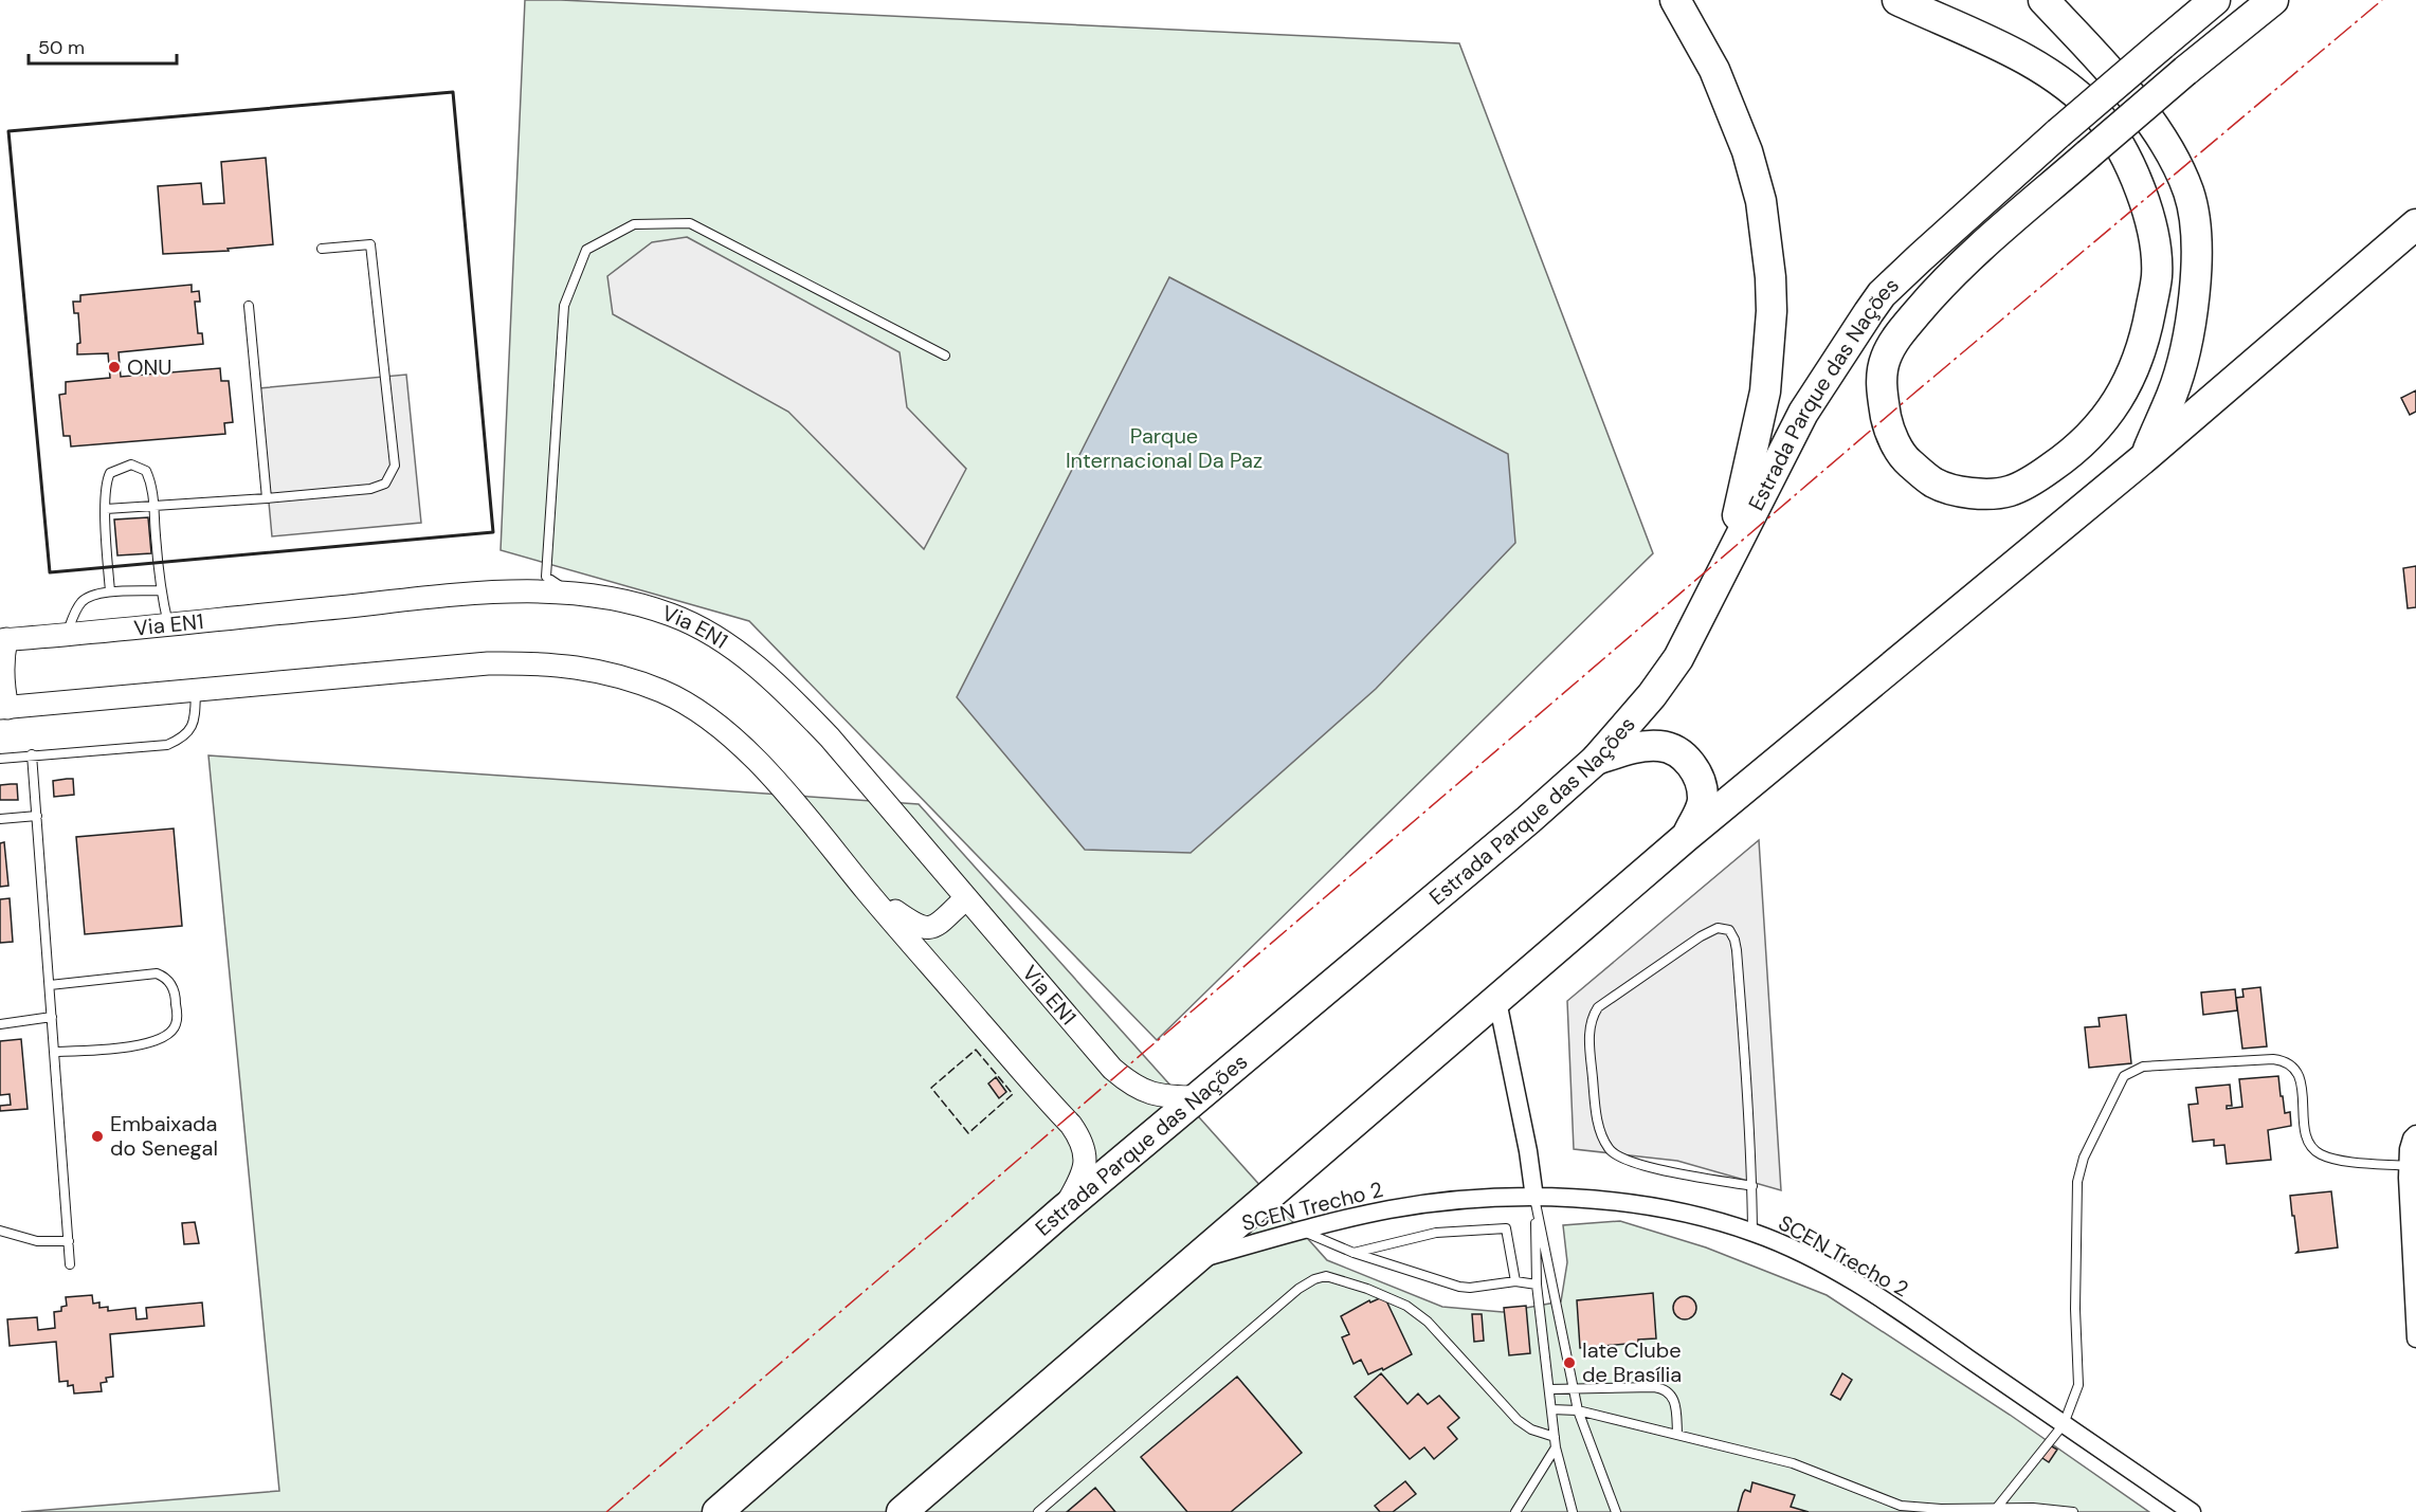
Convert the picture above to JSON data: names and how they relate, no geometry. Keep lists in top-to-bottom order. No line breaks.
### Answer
{"streets":{"highway":["Estrada Parque das Nações"],"street":["Via EN1","SCEN Trecho 2"]},"crossings":[["Estrada Parque das Nações","Via EN1"]],"parks":["Parque Internacional Da Paz"],"places":["ONU","Embaixada do Senegal","Iate Clube de Brasília"],"scale_bar":"50 m"}
